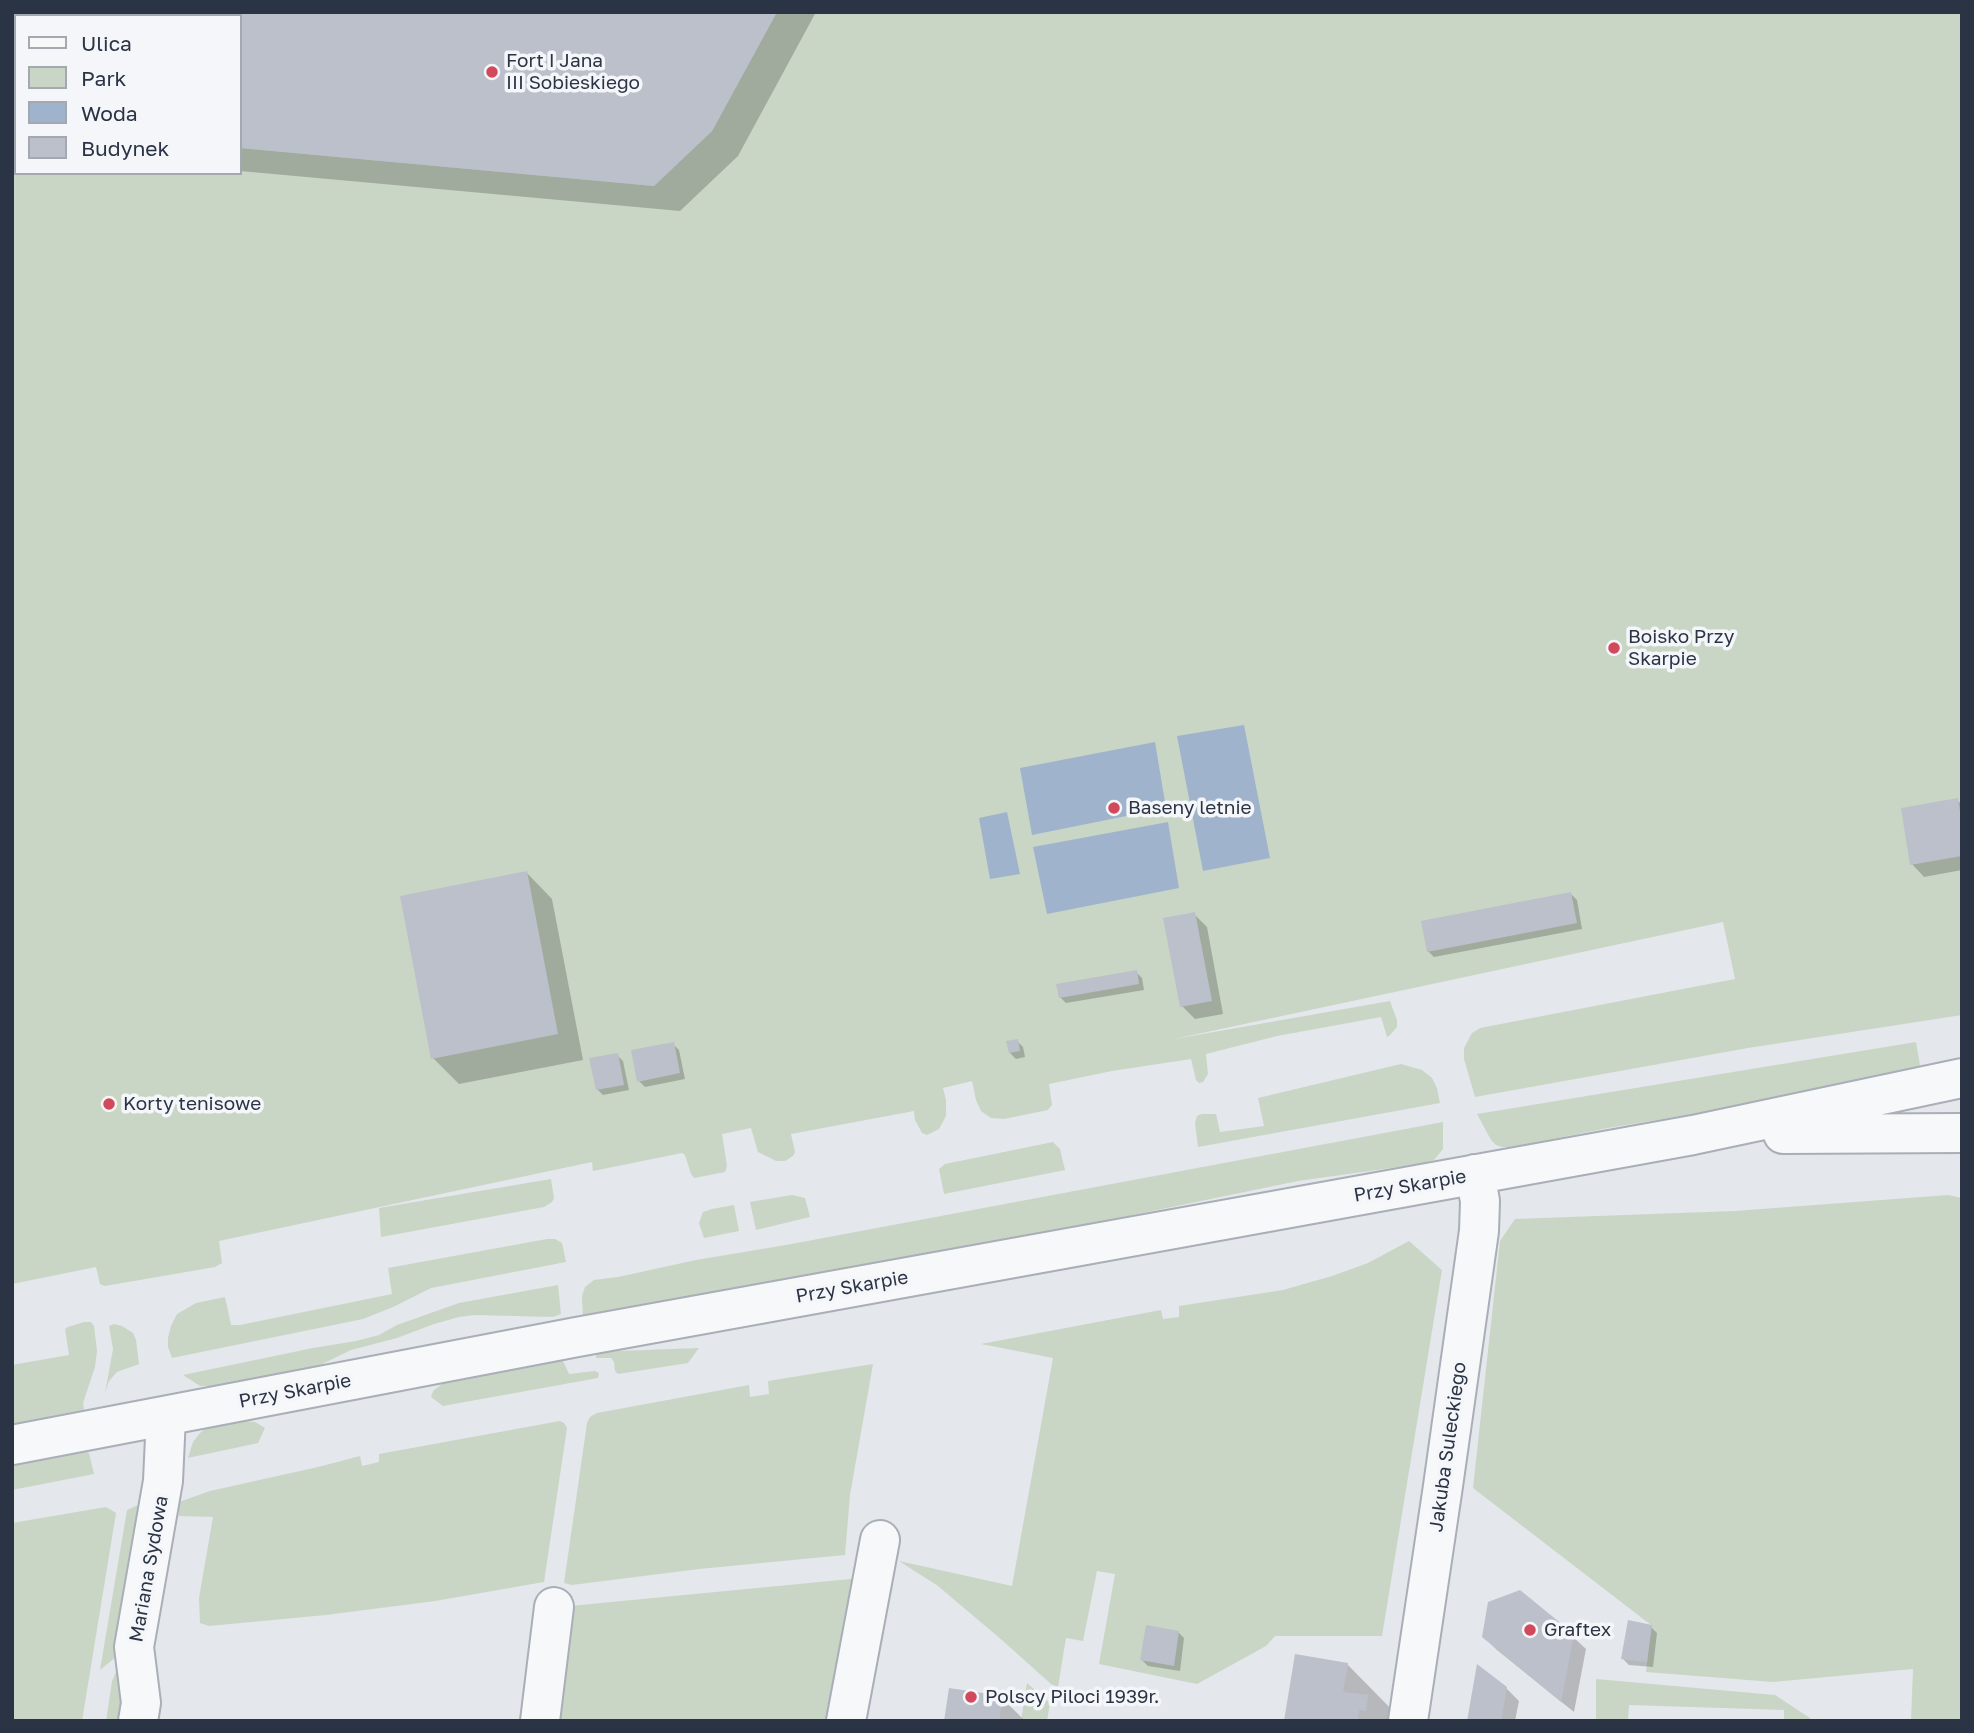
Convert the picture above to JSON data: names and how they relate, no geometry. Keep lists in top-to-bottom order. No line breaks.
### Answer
{"streets":{"street":["Przy Skarpie","Jakuba Suleckiego","Mariana Sydowa"]},"crossings":[["Przy Skarpie","Jakuba Suleckiego"],["Przy Skarpie","Mariana Sydowa"]],"places":["Fort I Jana III Sobieskiego","Boisko Przy Skarpie","Baseny letnie","Korty tenisowe","Graftex","Polscy Piloci 1939r."],"legend":["Ulica","Park","Woda","Budynek"]}
